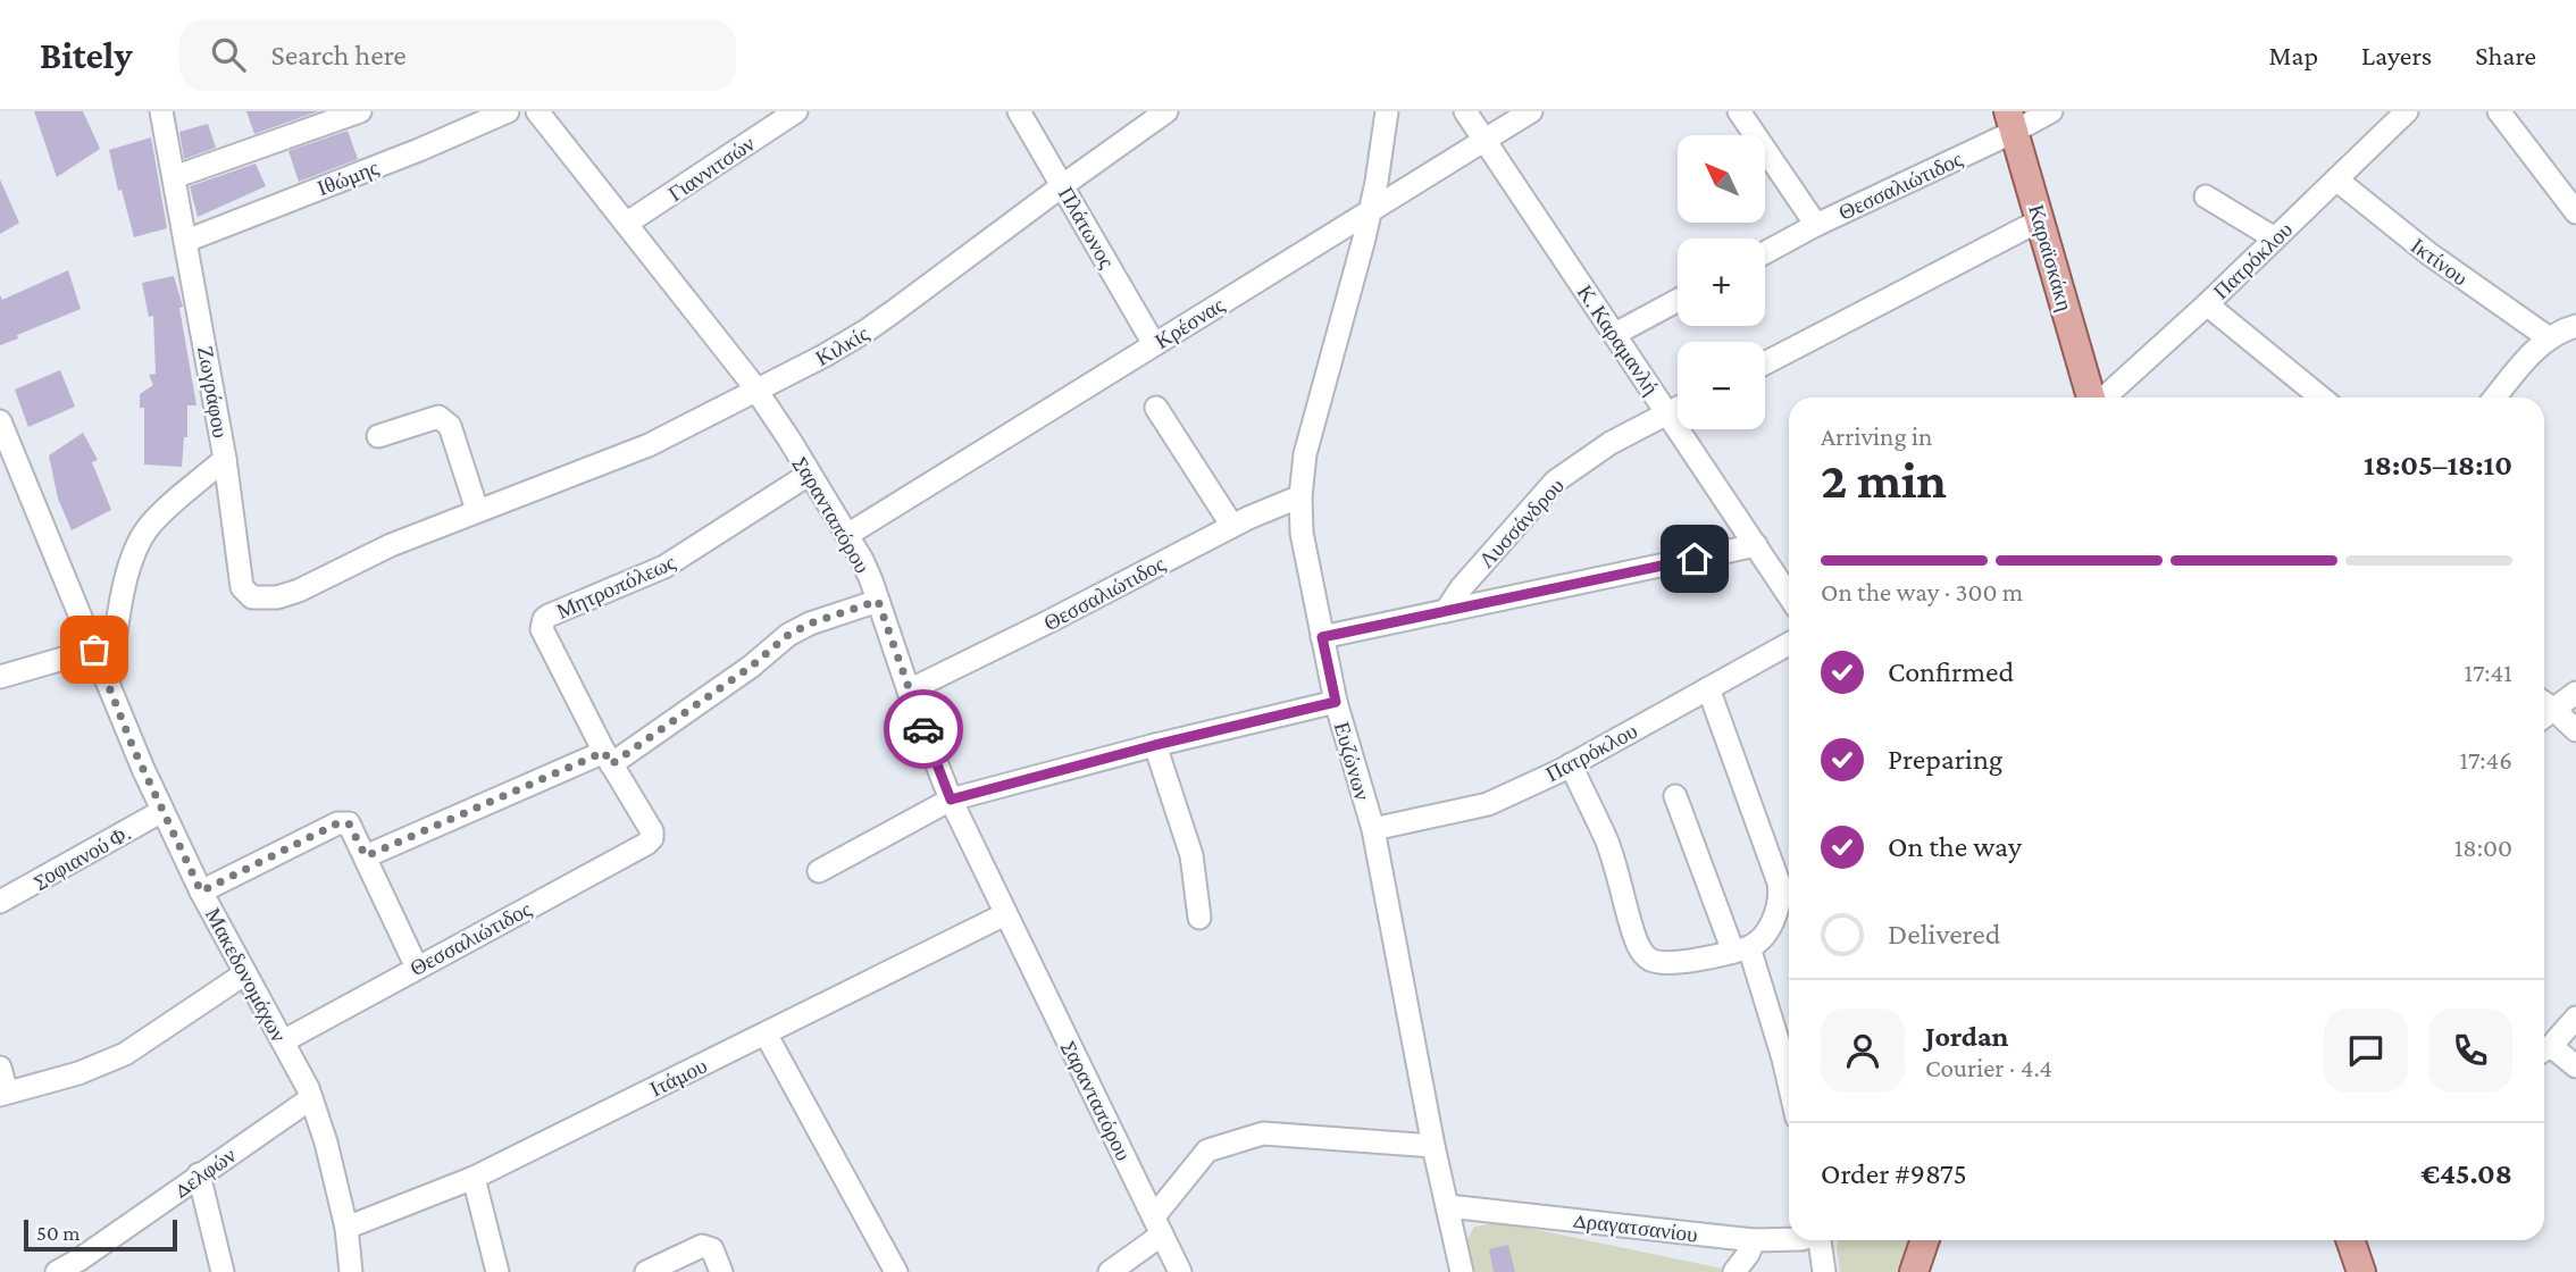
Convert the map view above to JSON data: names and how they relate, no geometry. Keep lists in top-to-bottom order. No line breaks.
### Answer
{"streets":{"main road":["Καραϊσκάκη"],"street":["Γιαννιτσών","Ιθώμης","Θεσσαλιώτιδος","Πλάτωνος","Πατρόκλου","Ικτίνου","Κρέσνας","Κ. Καραμανλή","Κιλκίς","Ζωγράφου","Σαρανταπόρου","Λυσσάνδρου","Μητροπόλεως","Ευζώνων","Σοφιανού Φ.","Μακεδονομάχων","Ιτάμου","Δελφών","Δραγατσανίου"]},"crossings":[["Γιαννιτσών","Σαρανταπόρου"],["Ιθώμης","Ζωγράφου"],["Θεσσαλιώτιδος","Καραϊσκάκη"],["Θεσσαλιώτιδος","Σαρανταπόρου"],["Θεσσαλιώτιδος","Μητροπόλεως"],["Θεσσαλιώτιδος","Ευζώνων"],["Θεσσαλιώτιδος","Μακεδονομάχων"],["Πλάτωνος","Κρέσνας"],["Πλάτωνος","Κιλκίς"],["Πατρόκλου","Ικτίνου"],["Πατρόκλου","Ευζώνων"],["Κρέσνας","Κ. Καραμανλή"],["Κρέσνας","Σαρανταπόρου"],["Κρέσνας","Ευζώνων"],["Κ. Καραμανλή","Λυσσάνδρου"],["Κιλκίς","Ζωγράφου"],["Κιλκίς","Σαρανταπόρου"],["Ζωγράφου","Μακεδονομάχων"],["Σαρανταπόρου","Μητροπόλεως"],["Σαρανταπόρου","Ιτάμου"],["Ευζώνων","Δραγατσανίου"],["Σοφιανού Φ.","Μακεδονομάχων"],["Μακεδονομάχων","Ιτάμου"],["Μακεδονομάχων","Δελφών"]],"scale_bar":"50 m","north":"top left","page":{"header":"Bitely","search":"Search here","nav":["Map","Layers","Share"],"map_buttons":["+","−"],"heading":["2 min","Arriving in","18:05–18:10"],"panel":["Jordan","Courier · 4.4","Order #9875","€45.08"],"bar":"On the way · 300 m","list":[["Confirmed","17:41"],["Preparing","17:46"],["On the way","18:00"],"Delivered"],"scale":"50 m"}}
